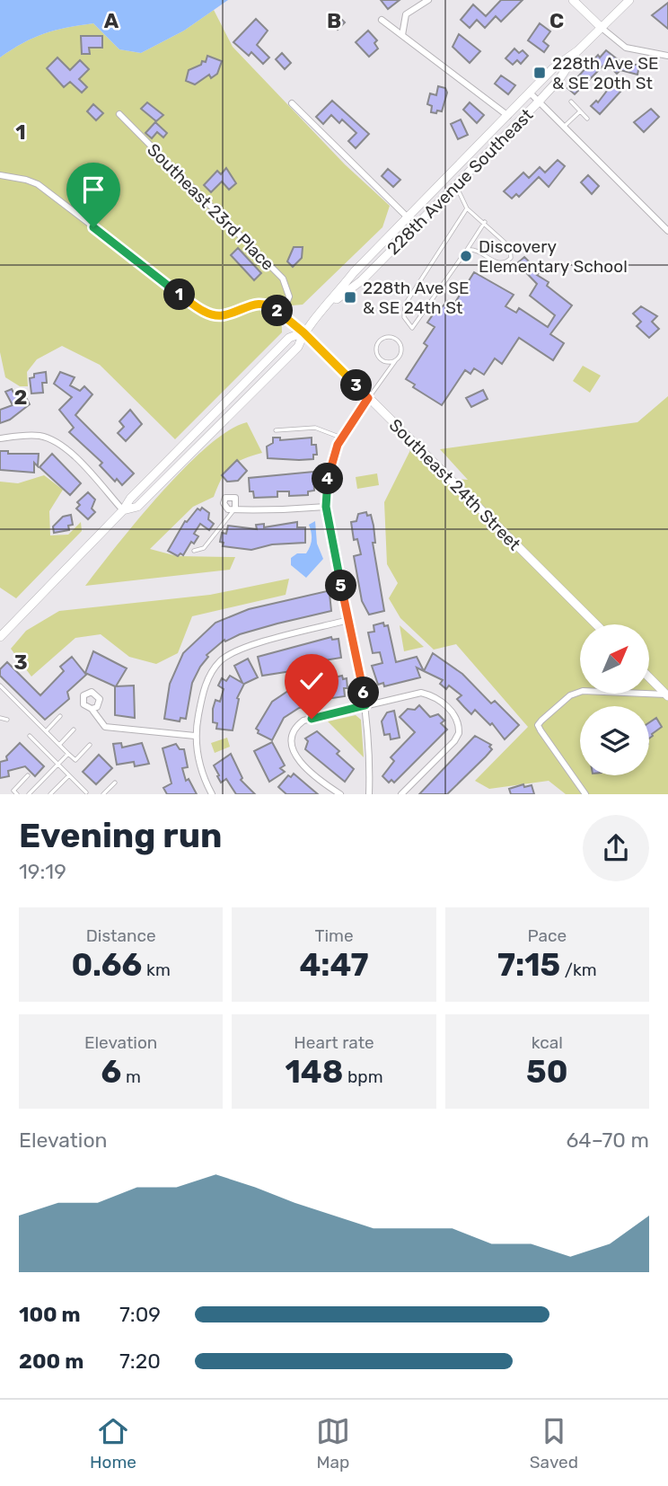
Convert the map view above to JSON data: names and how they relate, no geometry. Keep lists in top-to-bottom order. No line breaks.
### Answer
{"streets":{"main road":["228th Avenue Southeast","Southeast 24th Street"],"street":["Southeast 23rd Place"]},"crossings":[["228th Avenue Southeast","Southeast 24th Street"]],"places":{"transit":["228th Ave SE & SE 20th St","228th Ave SE & SE 24th St"],"other":["Discovery Elementary School"]},"north":"top right","page":{"pins":["1","2","3","4","5","6"],"heading":["Evening run","19:19"],"stats":[["Distance","0.66 km"],["Time","4:47"],["Pace","7:15 /km"],["Elevation","6 m"],["Heart rate","148 bpm"],["kcal","50"]],"chart":["Elevation","64–70 m"],"list":[{"name":"100 m","note":"7:09"},{"name":"200 m","note":"7:20"}],"tabs":["Home","Map","Saved"]},"grid":{"columns":["A","B","C"],"rows":["1","2","3"]}}
